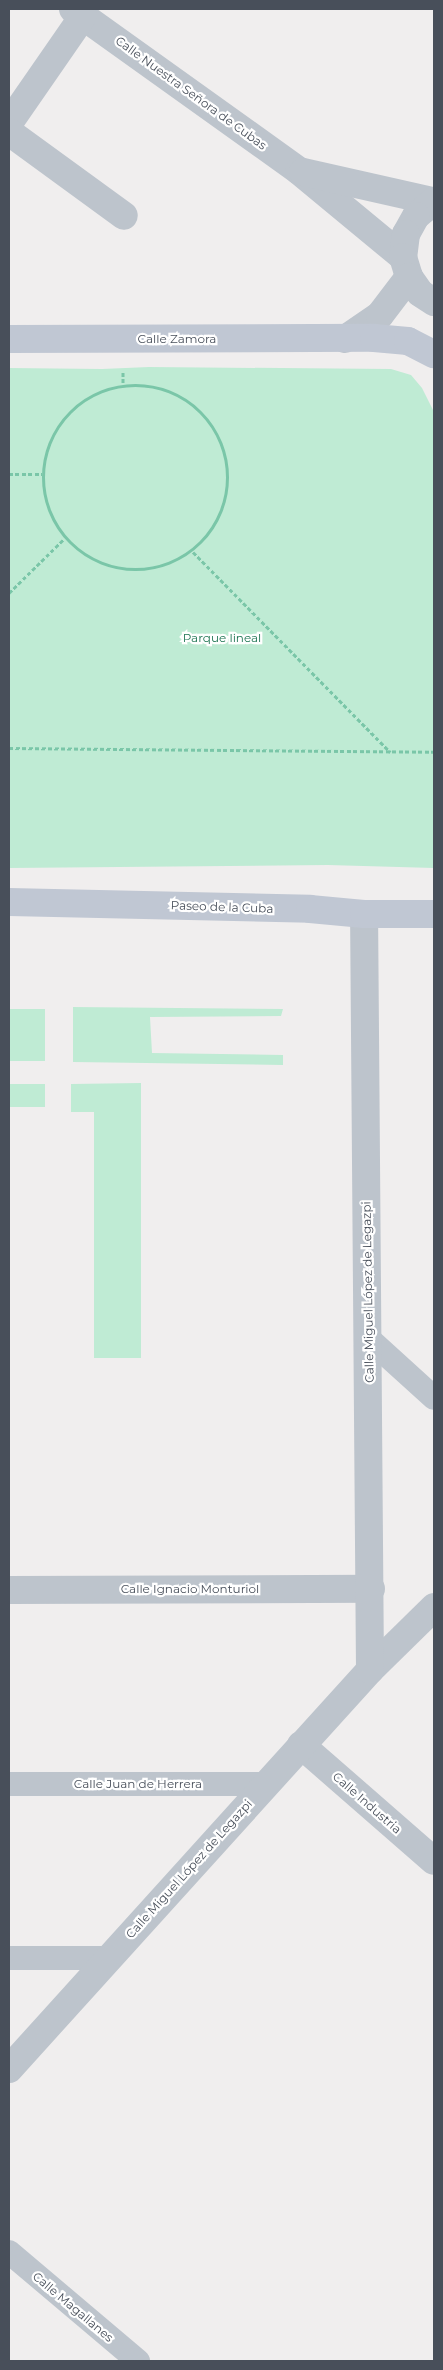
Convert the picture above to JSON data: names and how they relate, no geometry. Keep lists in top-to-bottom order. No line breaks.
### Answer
{"streets":{"main road":["Calle Zamora","Paseo de la Cuba"],"street":["Calle Nuestra Señora de Cubas","Calle Miguel López de Legazpi","Calle Ignacio Monturiol","Calle Juan de Herrera","Calle Industria","Calle Magallanes"]},"crossings":[["Paseo de la Cuba","Calle Miguel López de Legazpi"],["Calle Miguel López de Legazpi","Calle Ignacio Monturiol"],["Calle Miguel López de Legazpi","Calle Juan de Herrera"],["Calle Miguel López de Legazpi","Calle Industria"]],"parks":["Parque lineal"]}
